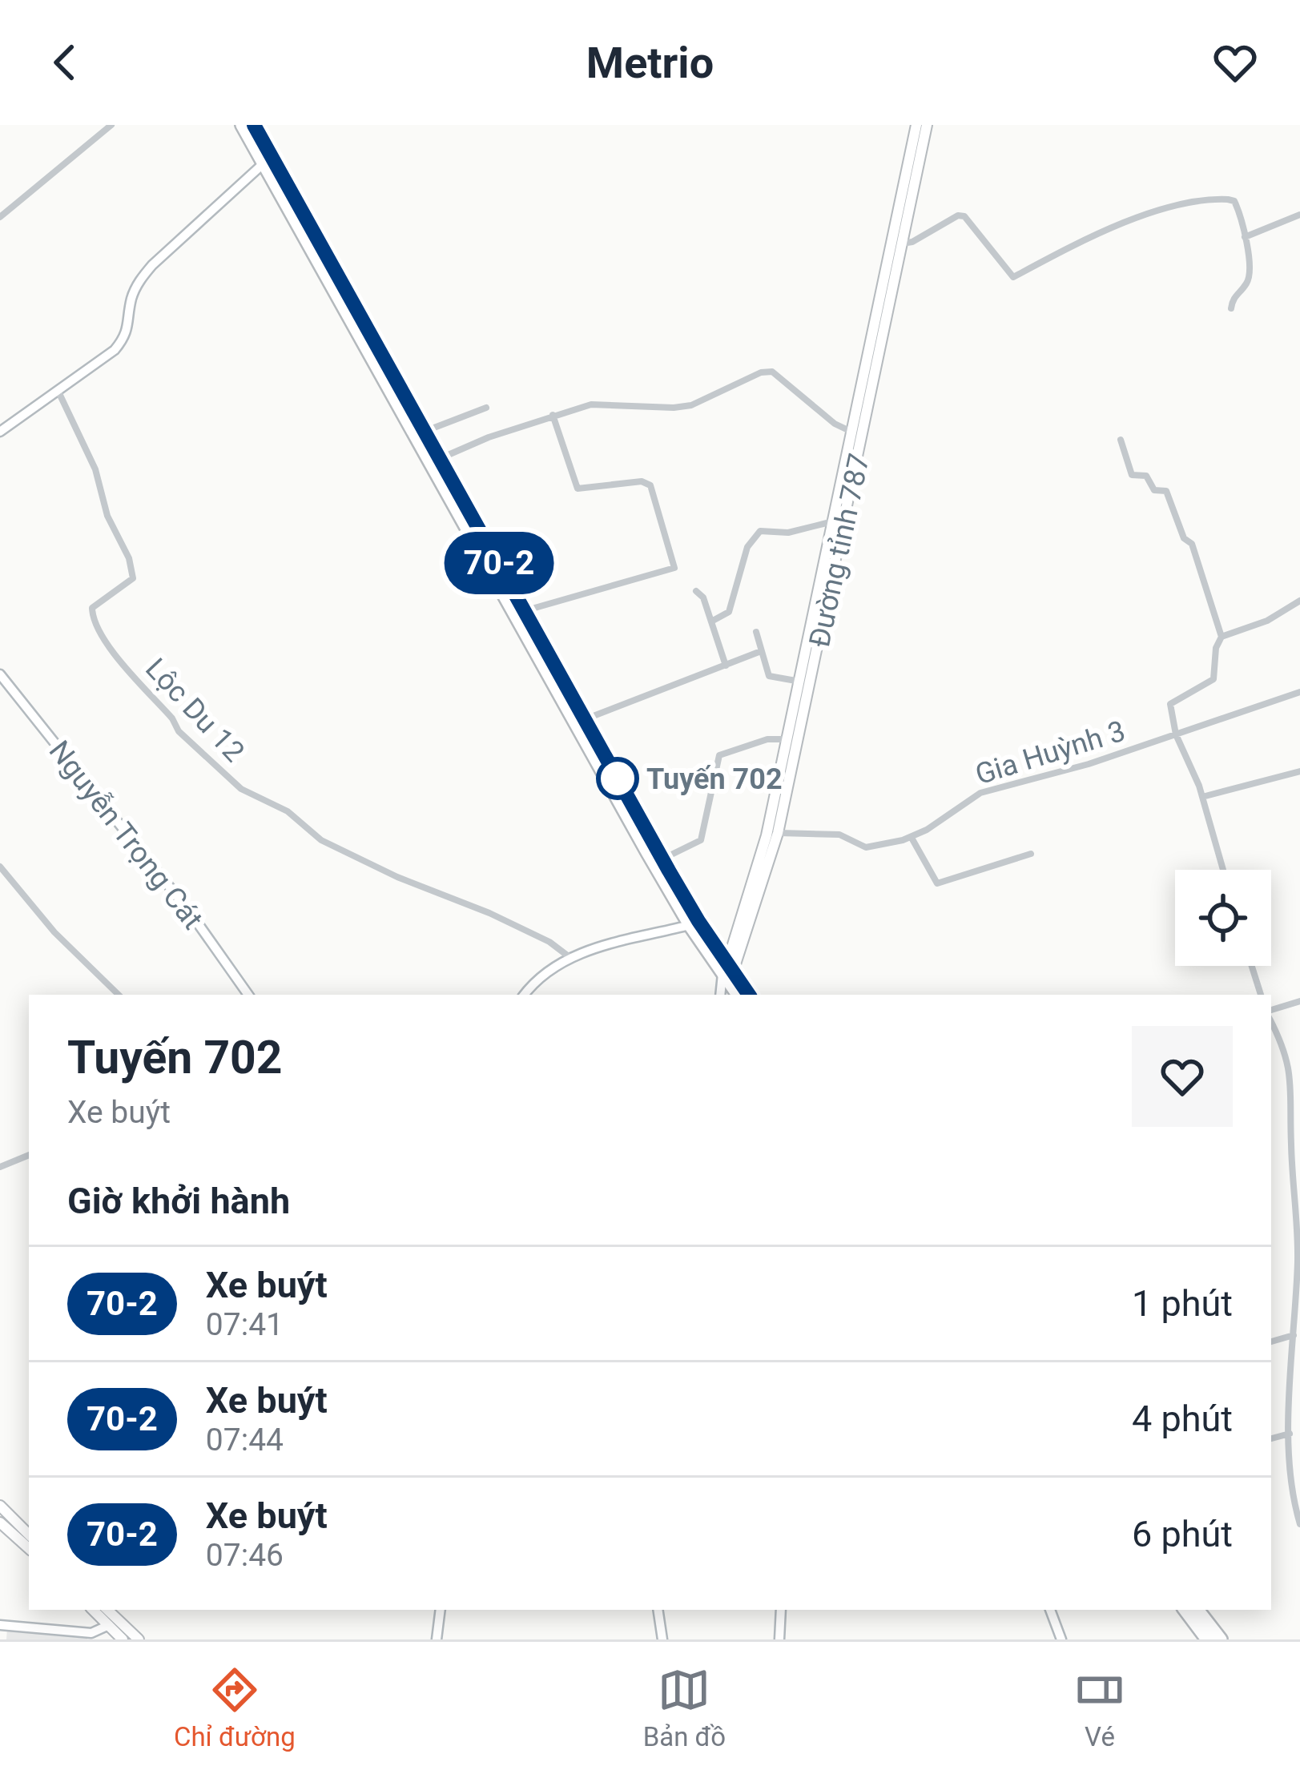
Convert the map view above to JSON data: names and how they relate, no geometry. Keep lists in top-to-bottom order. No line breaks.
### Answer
{"streets":{"main road":["Đường tỉnh 787"],"street":["Lộc Du 12","Gia Huỳnh 3","Nguyễn Trọng Cát"]},"crossings":[["Đường tỉnh 787","Gia Huỳnh 3"]],"places":["Tuyến 702"],"lines":["bus line 70-2"],"page":{"header":"Metrio","on_map":"70-2","heading":[["Tuyến 702","Xe buýt"],"Giờ khởi hành"],"list":[{"mark":"70-2","name":"Xe buýt","note":"07:41","value":"1 phút"},{"mark":"70-2","name":"Xe buýt","note":"07:44","value":"4 phút"},{"mark":"70-2","name":"Xe buýt","note":"07:46","value":"6 phút"}],"tabs":["Chỉ đường","Bản đồ","Vé"]}}
